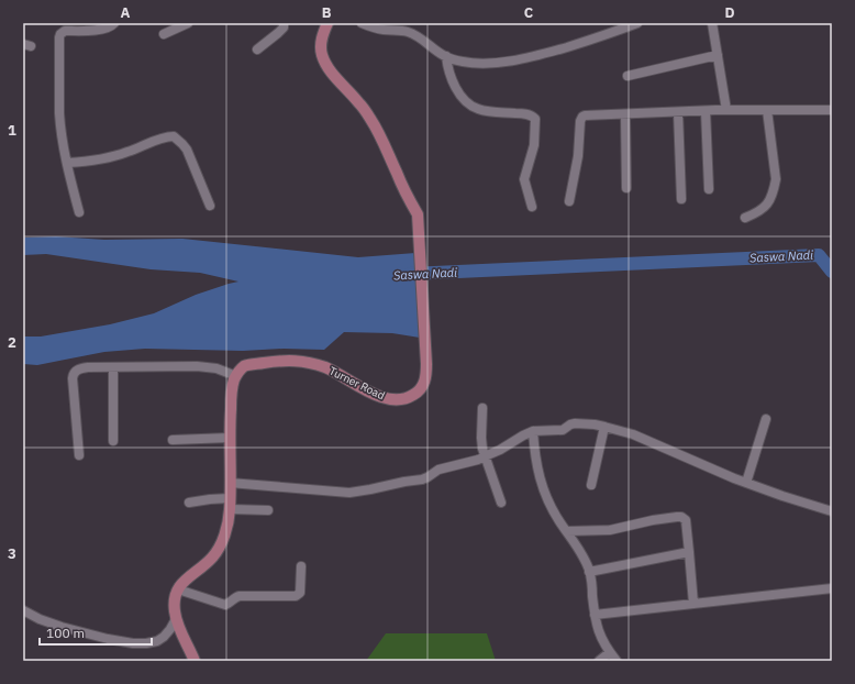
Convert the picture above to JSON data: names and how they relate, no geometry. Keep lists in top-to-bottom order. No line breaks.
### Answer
{"streets":{"main road":["Turner Road"]},"water":["Saswa Nadi"],"scale_bar":"100 m","grid":{"columns":["A","B","C","D"],"rows":["1","2","3"]}}
